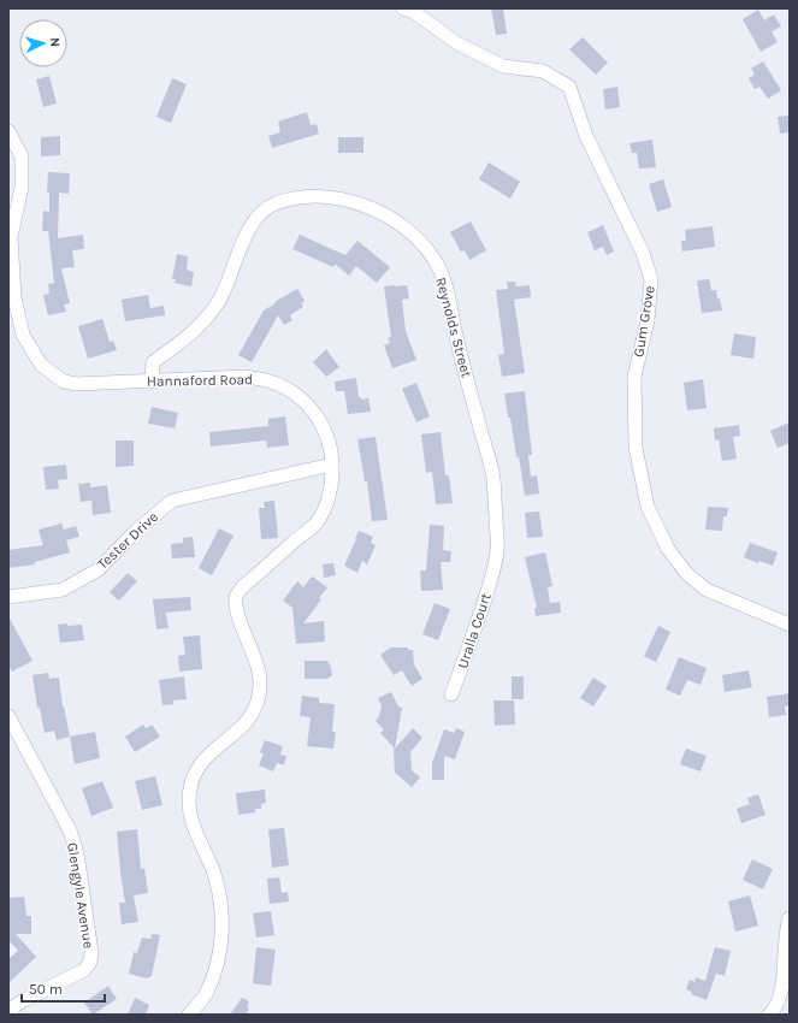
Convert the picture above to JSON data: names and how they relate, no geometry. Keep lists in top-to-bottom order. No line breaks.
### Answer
{"streets":{"street":["Gum Grove","Reynolds Street","Hannaford Road","Tester Drive","Uralla Court","Glengyle Avenue"]},"crossings":[["Reynolds Street","Hannaford Road"],["Reynolds Street","Uralla Court"],["Hannaford Road","Tester Drive"]],"scale_bar":"50 m","north":"right"}
